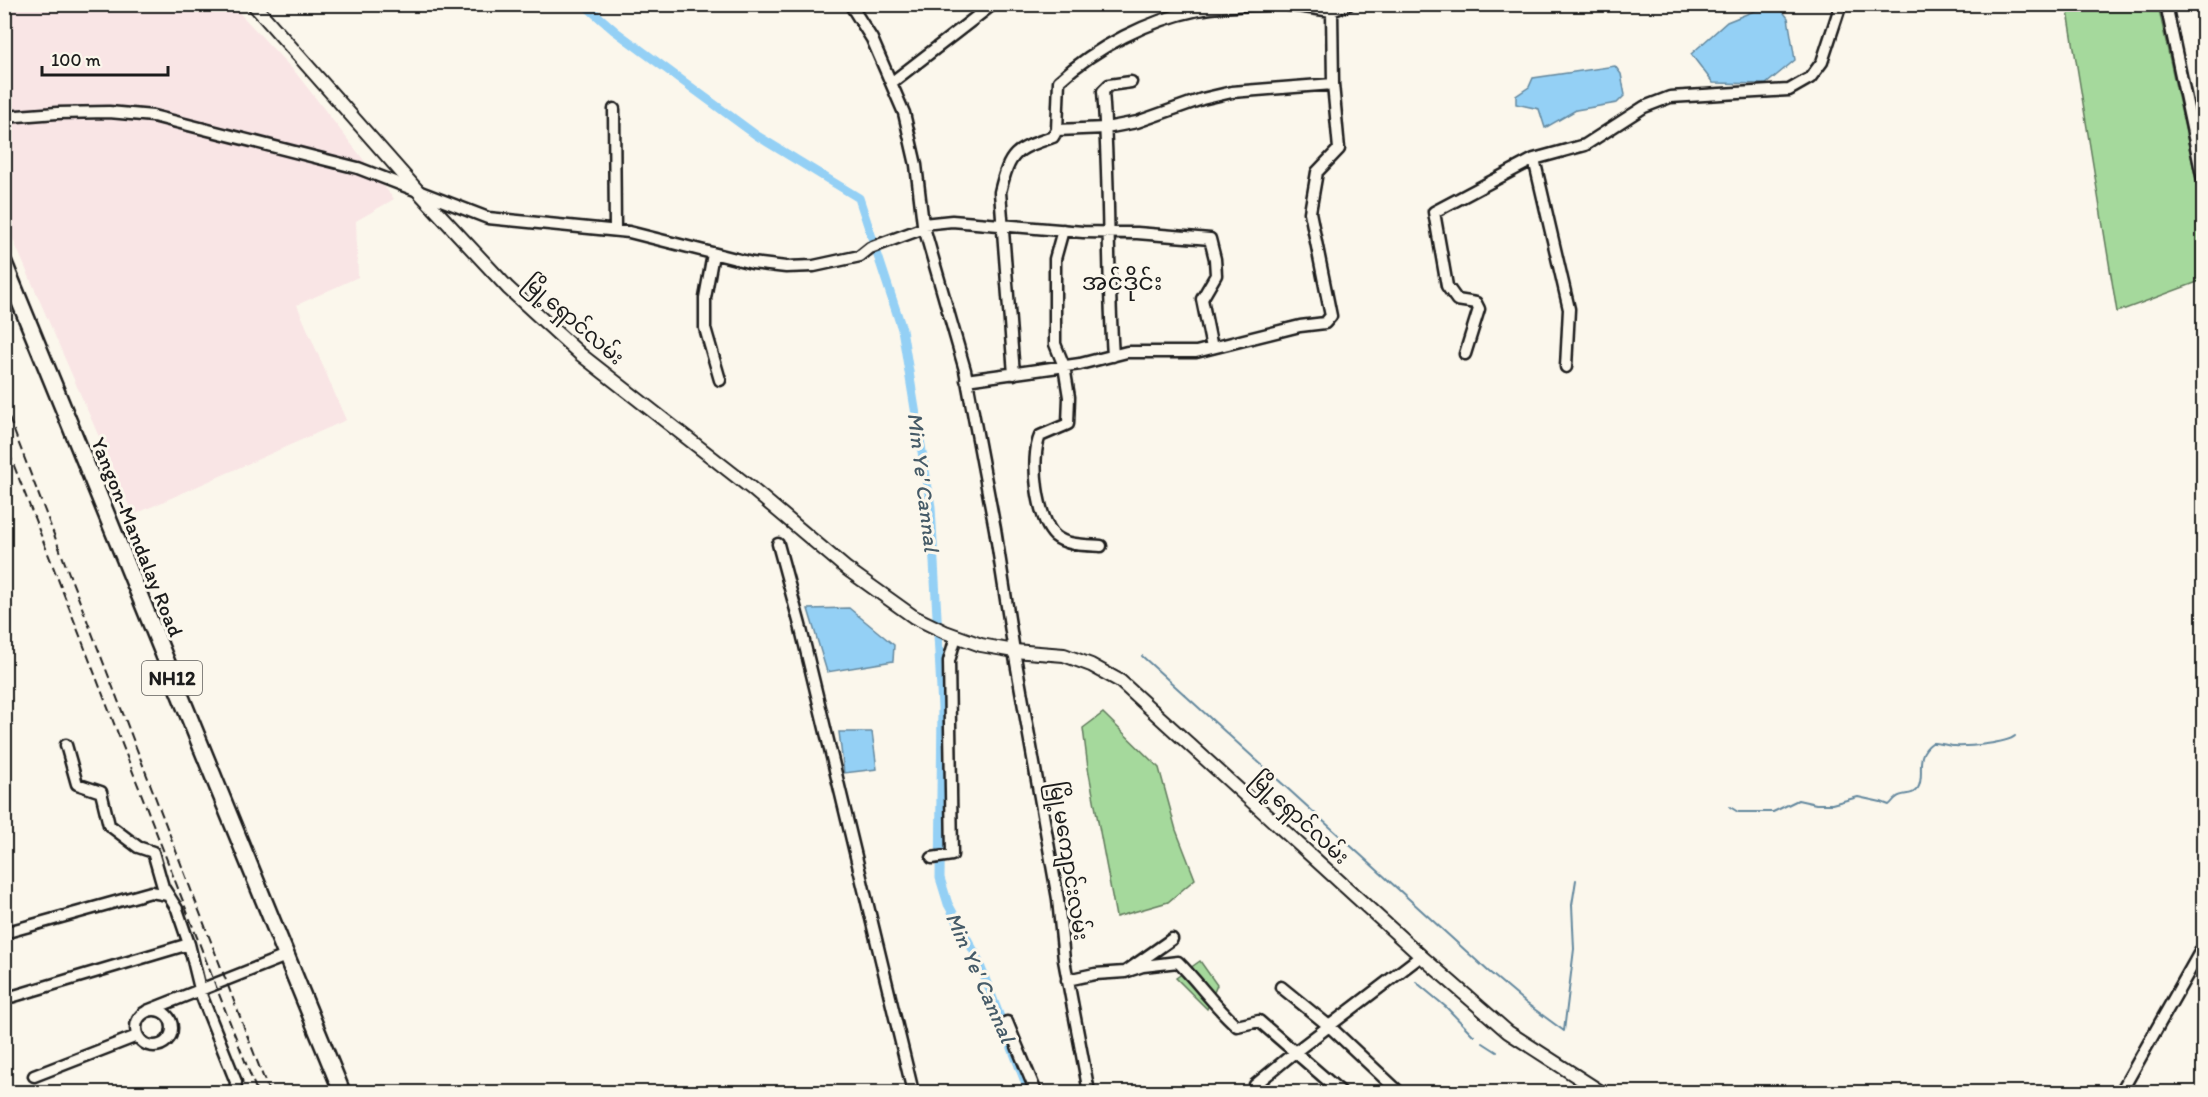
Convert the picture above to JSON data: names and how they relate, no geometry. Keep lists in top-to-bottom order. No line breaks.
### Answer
{"streets":{"highway":["Yangon-Mandalay Road","NH12"],"main road":["မြို့ရှောင်လမ်း"],"street":["မြို့မကျောင်းလမ်း"]},"crossings":[["မြို့ရှောင်လမ်း","မြို့မကျောင်းလမ်း"]],"districts":["အင်ဒိုင်း"],"water":["Min Ye' Cannal"],"scale_bar":"100 m"}
